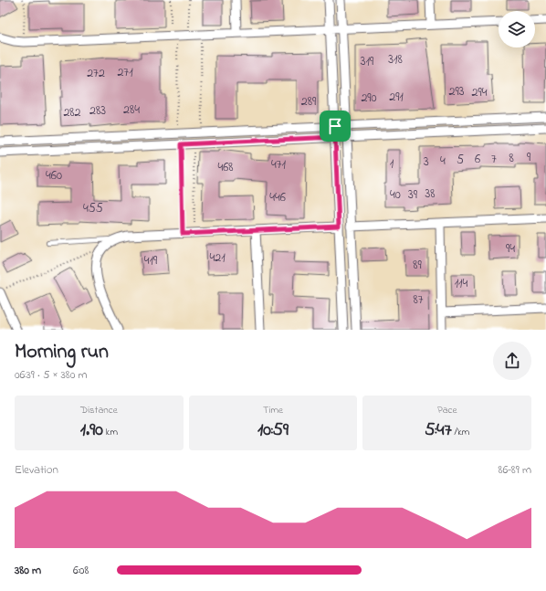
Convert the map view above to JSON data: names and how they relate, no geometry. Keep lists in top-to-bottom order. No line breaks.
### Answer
{"house_numbers":["318","319","271","272","293","294","291","290","289","284","283","282","9","8","6","7","5","4","3","1","471","468","460","38","40","39","446","455","94","421","419","89","114","87"],"page":{"heading":["Morning run","06:39 · 5 × 380 m"],"stats":[["Distance","1.90 km"],["Time","10:59"],["Pace","5:47 /km"]],"chart":["Elevation","86–89 m"],"list":[{"name":"380 m","note":"6:08"}]}}
